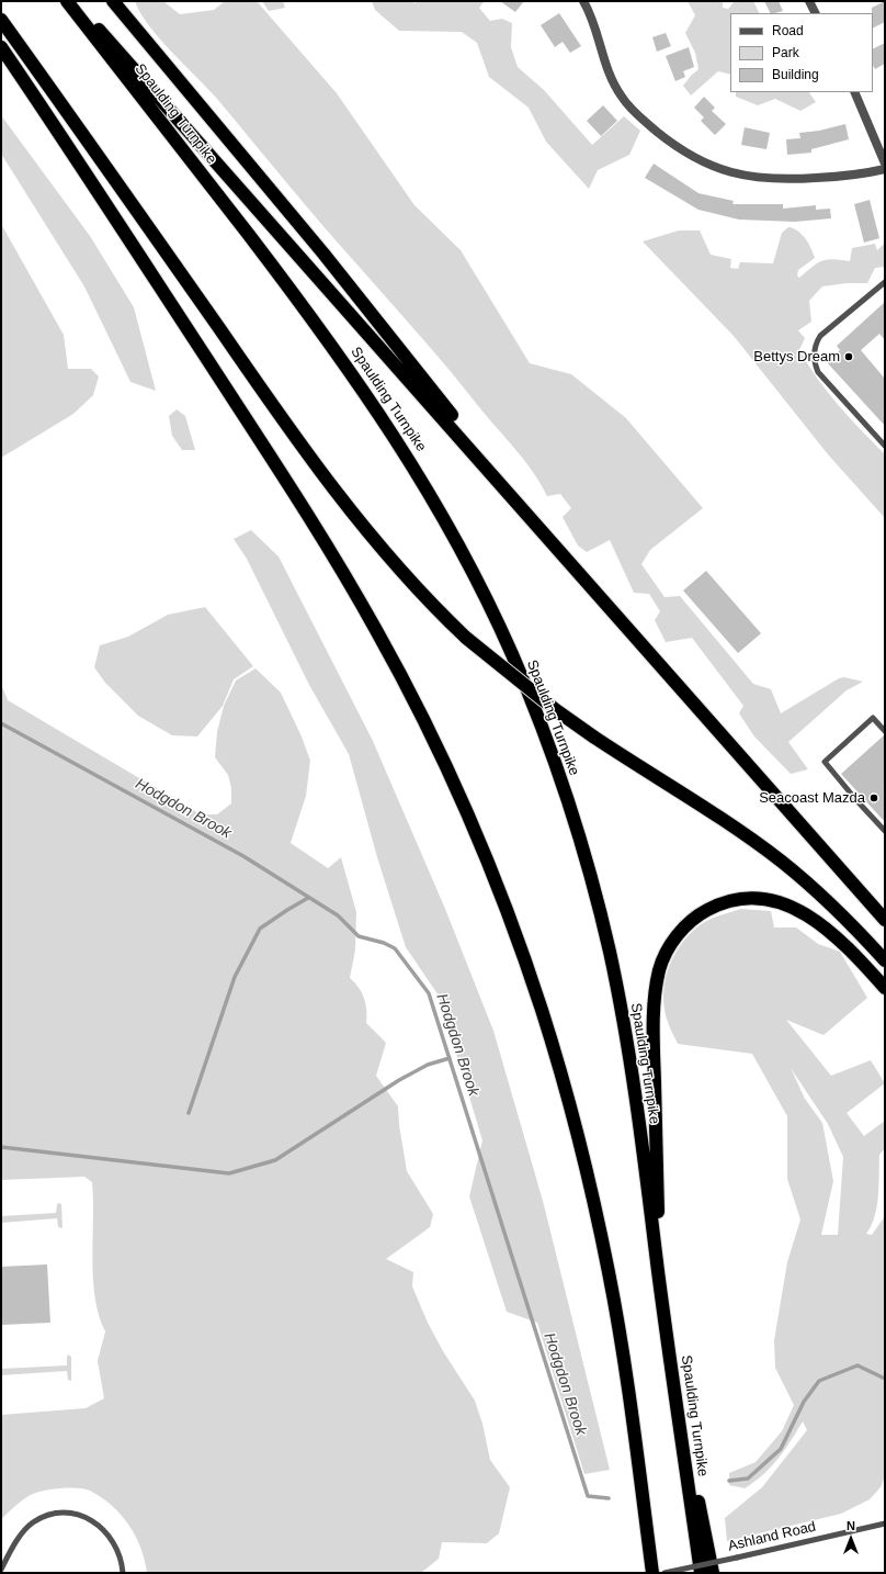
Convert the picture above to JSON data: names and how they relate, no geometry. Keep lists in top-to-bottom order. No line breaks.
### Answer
{"streets":{"highway":["Spaulding Turnpike"],"lane":["Ashland Road"]},"water":["Hodgdon Brook"],"places":["Bettys Dream","Seacoast Mazda"],"legend":["Road","Park","Building"],"north":"top"}
